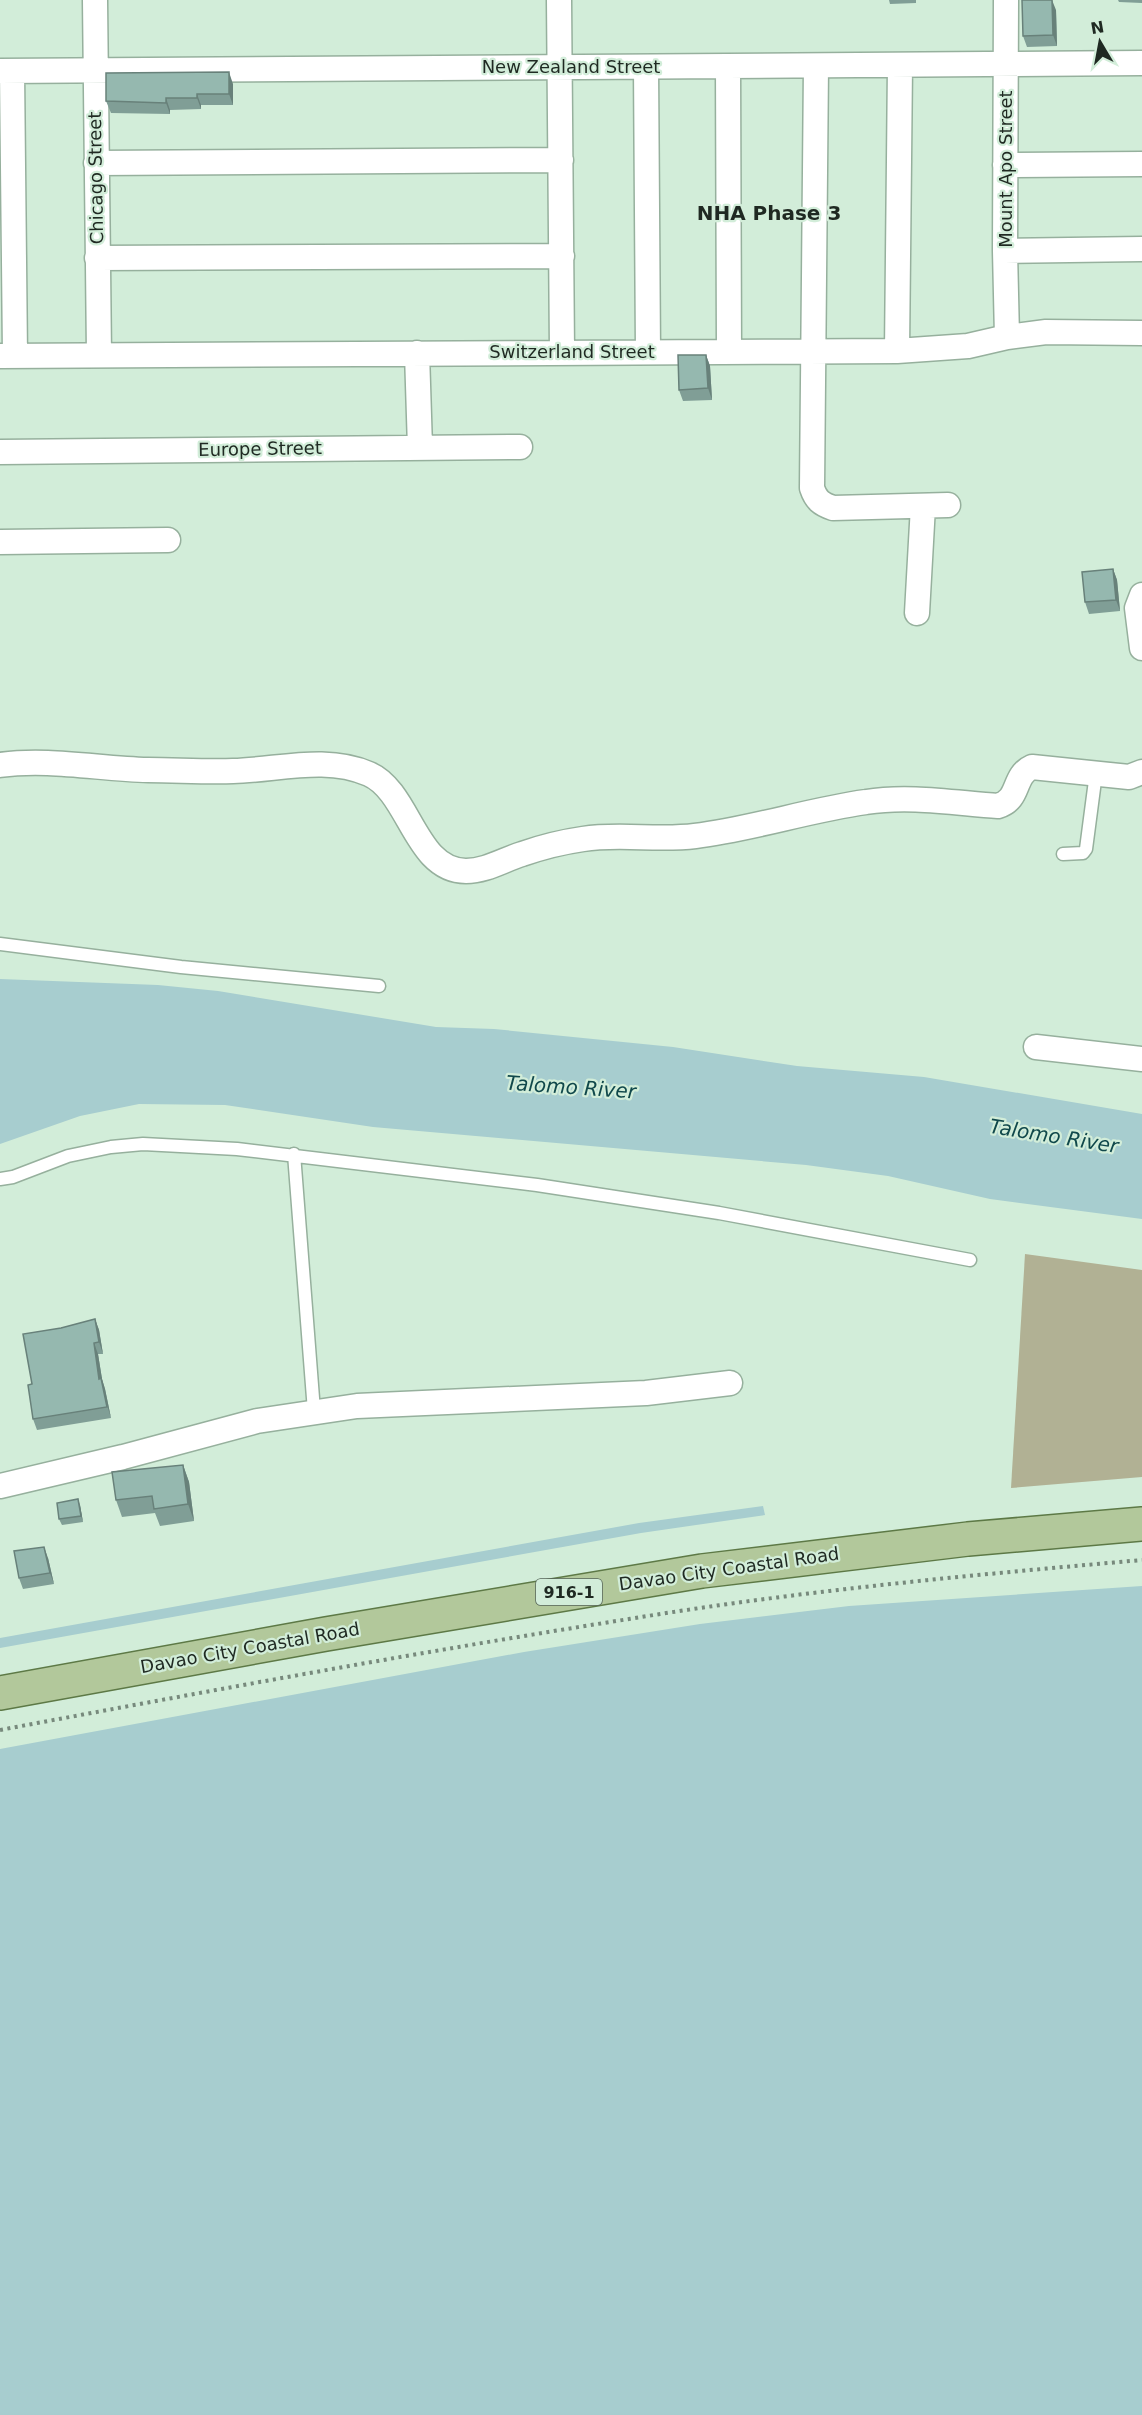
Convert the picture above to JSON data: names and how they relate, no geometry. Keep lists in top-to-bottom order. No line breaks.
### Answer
{"streets":{"main road":["Davao City Coastal Road","916-1"],"street":["New Zealand Street","Mount Apo Street","Chicago Street","Switzerland Street","Europe Street"]},"crossings":[["New Zealand Street","Mount Apo Street"],["New Zealand Street","Chicago Street"],["Mount Apo Street","Switzerland Street"],["Chicago Street","Switzerland Street"]],"districts":["NHA Phase 3"],"water":["Talomo River"],"north":"top"}
